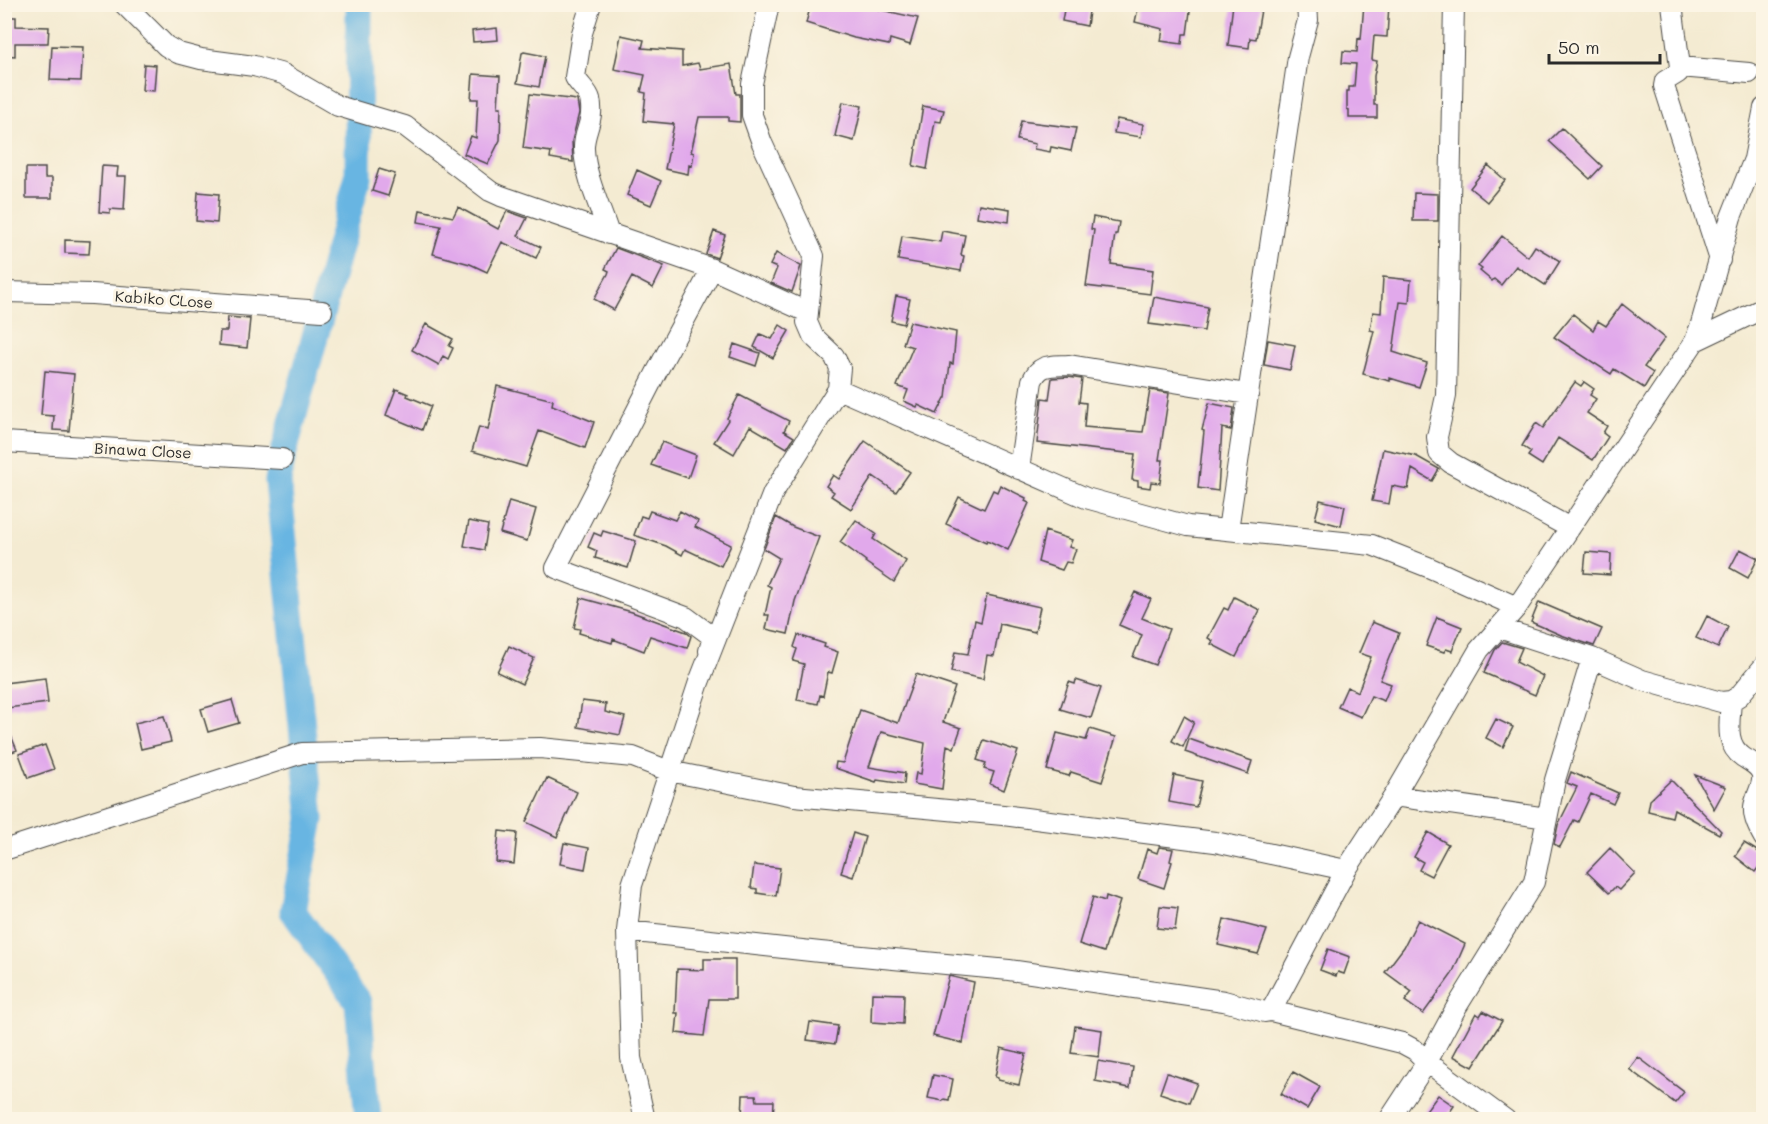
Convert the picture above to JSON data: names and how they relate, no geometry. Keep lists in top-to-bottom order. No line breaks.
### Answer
{"streets":{"street":["Kabiko CLose","Binawa Close"]},"scale_bar":"50 m"}
